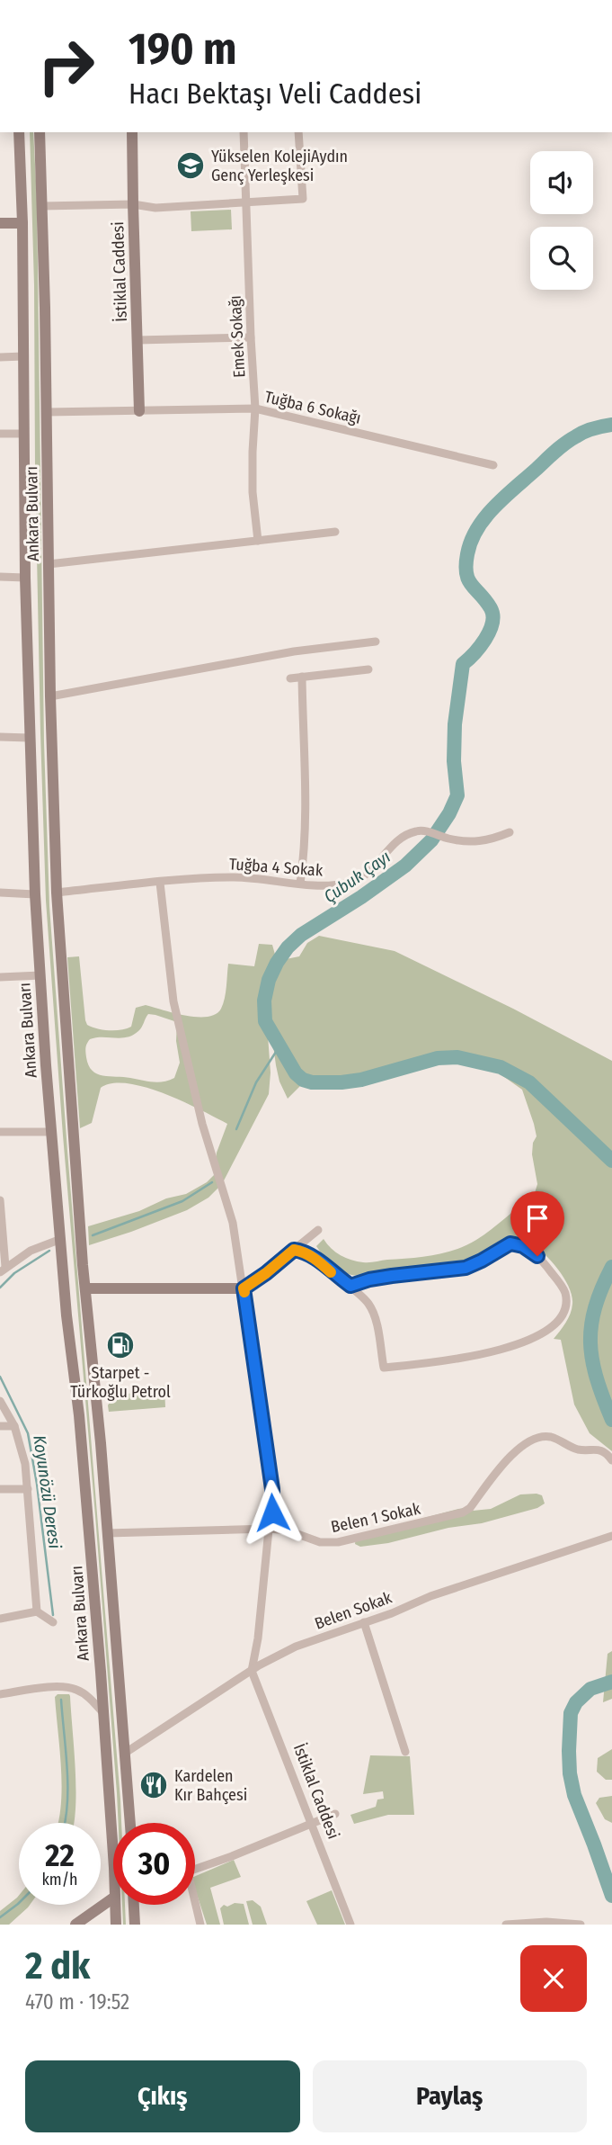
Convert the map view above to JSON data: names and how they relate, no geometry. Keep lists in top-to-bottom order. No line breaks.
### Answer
{"streets":{"main road":["İstiklal Caddesi","Ankara Bulvarı"],"street":["Emek Sokağı","Tuğba 6 Sokağı","Tuğba 4 Sokak","Belen 1 Sokak","Belen Sokak"]},"crossings":[["İstiklal Caddesi","Tuğba 6 Sokağı"],["İstiklal Caddesi","Belen Sokak"],["Emek Sokağı","Tuğba 6 Sokağı"],["Tuğba 6 Sokağı","Ankara Bulvarı"],["Ankara Bulvarı","Tuğba 4 Sokak"],["Ankara Bulvarı","Belen 1 Sokak"],["Ankara Bulvarı","Belen Sokak"]],"water":["Çubuk Çayı","Koyunözü Deresi"],"places":{"school or university":["Yükselen KolejiAydın Genç Yerleşkesi"],"fuel station":["Starpet - Türkoğlu Petrol"],"restaurant":["Kardelen Kır Bahçesi"]},"page":{"turn":["190 m","Hacı Bektaşı Veli Caddesi"],"speed":"22 km/h","limit":"30","heading":["2 dk","470 m · 19:52"],"buttons":["Çıkış","Paylaş"]}}
